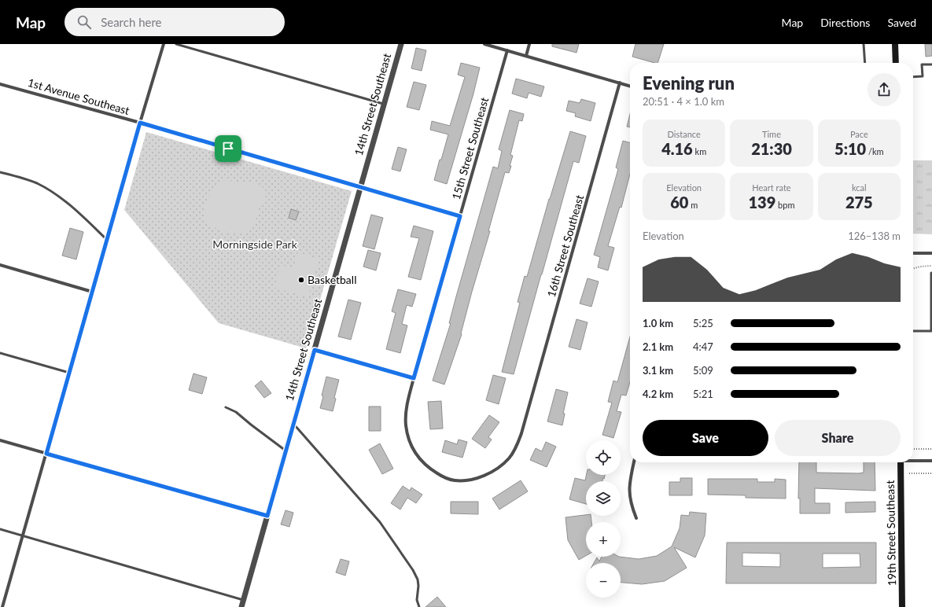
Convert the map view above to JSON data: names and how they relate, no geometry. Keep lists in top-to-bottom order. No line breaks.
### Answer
{"streets":{"main road":["19th Street Southeast"],"street":["1st Avenue Southeast","14th Street Southeast","15th Street Southeast","16th Street Southeast"]},"crossings":[["1st Avenue Southeast","14th Street Southeast"],["1st Avenue Southeast","15th Street Southeast"],["15th Street Southeast","16th Street Southeast"]],"parks":["Morningside Park"],"places":["Basketball"],"page":{"header":"Map","search":"Search here","nav":["Map","Directions","Saved"],"heading":["Evening run","20:51 · 4 × 1.0 km"],"stats":[["Distance","4.16 km"],["Time","21:30"],["Pace","5:10 /km"],["Elevation","60 m"],["Heart rate","139 bpm"],["kcal","275"]],"chart":["Elevation","126–138 m"],"list":[{"name":"1.0 km","note":"5:25"},{"name":"2.1 km","note":"4:47"},{"name":"3.1 km","note":"5:09"},{"name":"4.2 km","note":"5:21"}],"buttons":["Save","Share"],"map_buttons":["+","−"]}}
